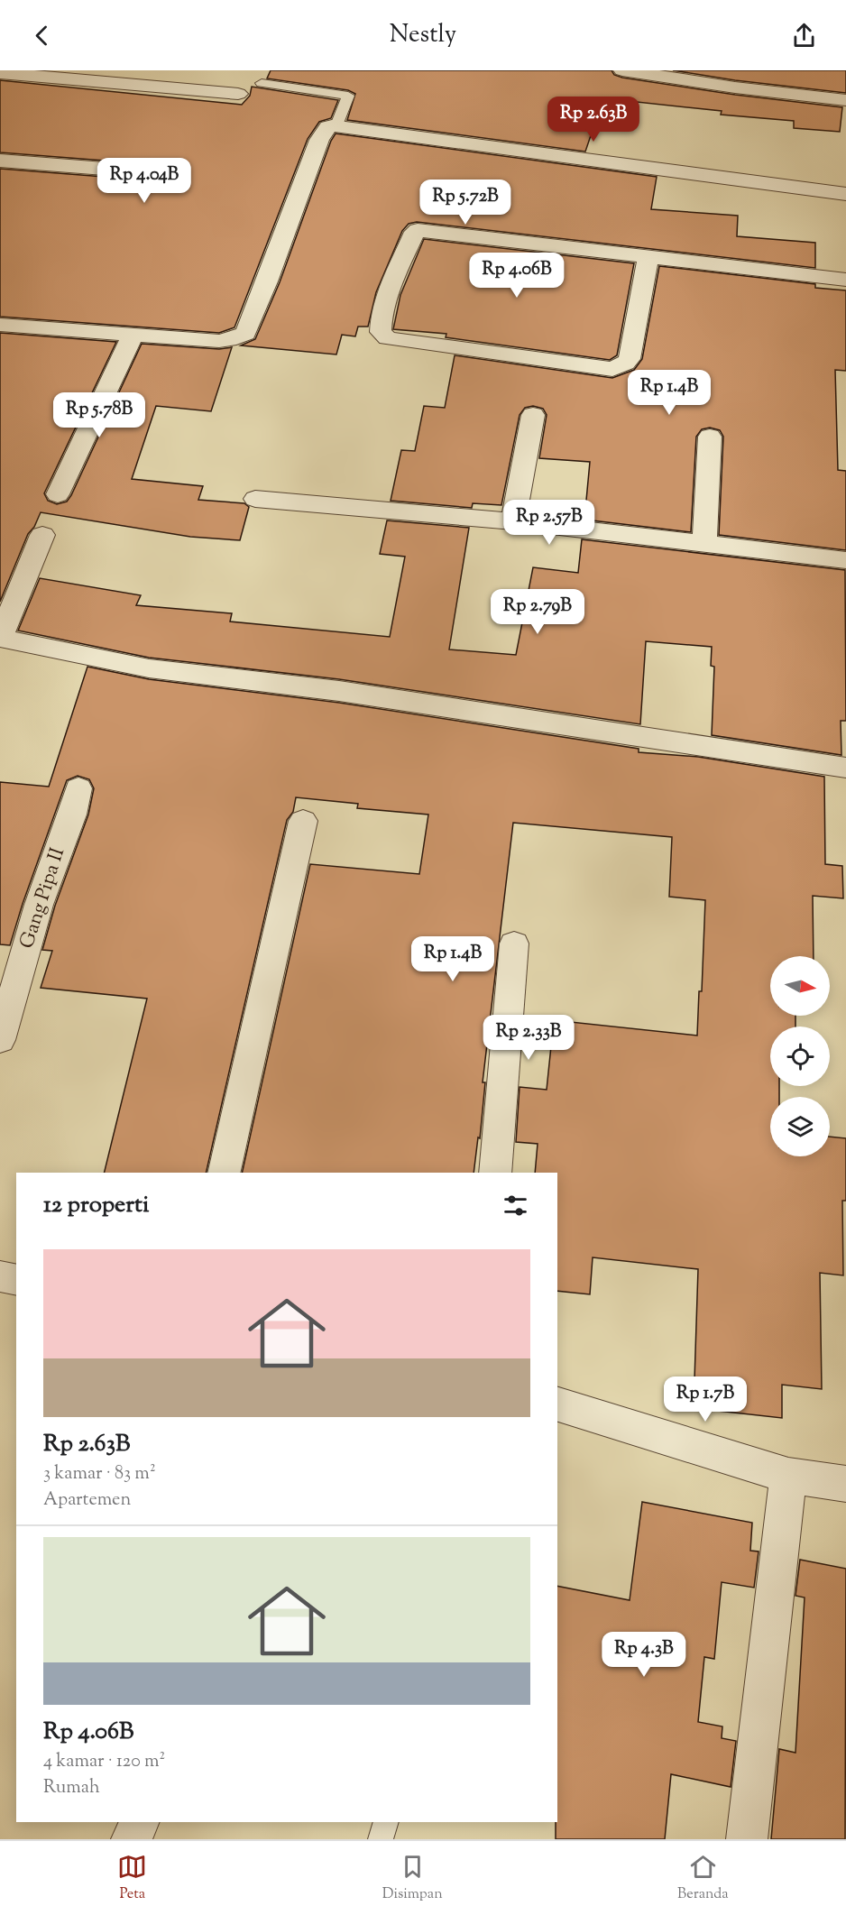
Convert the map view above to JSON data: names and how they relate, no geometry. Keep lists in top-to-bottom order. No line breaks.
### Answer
{"streets":{"street":["Gang Pipa II"]},"north":"right","page":{"header":"Nestly","price":["Rp 2.63B","Rp 4.04B","Rp 5.72B","Rp 4.06B","Rp 1.4B","Rp 5.78B","Rp 2.57B","Rp 2.79B","Rp 1.4B","Rp 2.33B","Rp 1.7B","Rp 4.3B"],"heading":"12 properti","list":[{"name":"Rp 2.63B","note":"3 kamar · 83 m² · Apartemen"},{"name":"Rp 4.06B","note":"4 kamar · 120 m² · Rumah"}],"tabs":["Peta","Disimpan","Beranda"]}}
